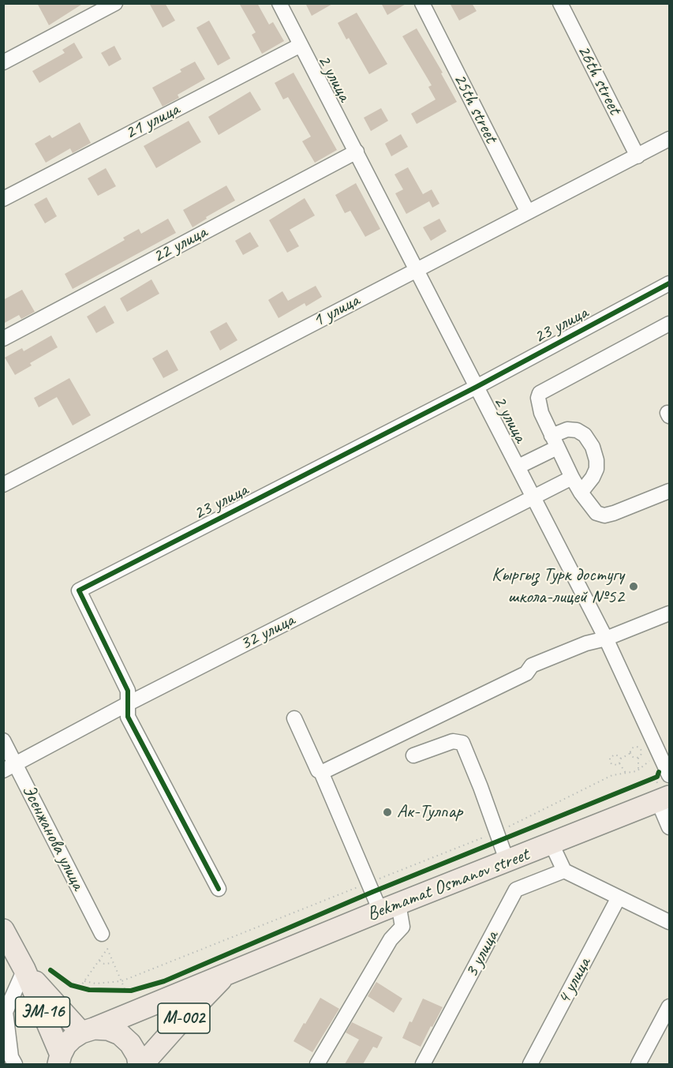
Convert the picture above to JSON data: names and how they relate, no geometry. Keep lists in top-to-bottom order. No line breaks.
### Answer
{"streets":{"highway":["Bekmamat Osmanov street","ЭМ-16","M-002"],"street":["2 улица","26th street","25th street","21 улица","22 улица","1 улица","23 улица","32 улица","Эсенжанова улица","3 улица","4 улица"]},"crossings":[["2 улица","21 улица"],["2 улица","22 улица"],["2 улица","1 улица"],["2 улица","23 улица"],["2 улица","32 улица"],["26th street","1 улица"],["25th street","1 улица"],["23 улица","32 улица"],["32 улица","Эсенжанова улица"],["Bekmamat Osmanov street","M-002"],["ЭМ-16","M-002"]],"places":["Кыргыз Турк достугу школа-лицей №52","Ак-Тулпар"]}
